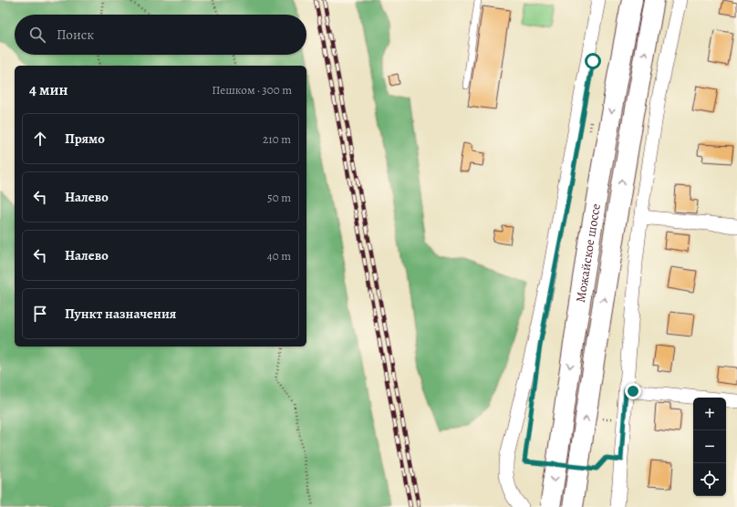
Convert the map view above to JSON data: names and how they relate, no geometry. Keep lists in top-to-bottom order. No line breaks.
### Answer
{"streets":{"main road":["Можайское шоссе"]},"page":{"search":"Поиск","heading":["4 мин","Пешком · 300 m"],"list":[["Прямо","210 m"],["Налево","50 m"],["Налево","40 m"],"Пункт назначения"],"map_buttons":["+","−"]}}
